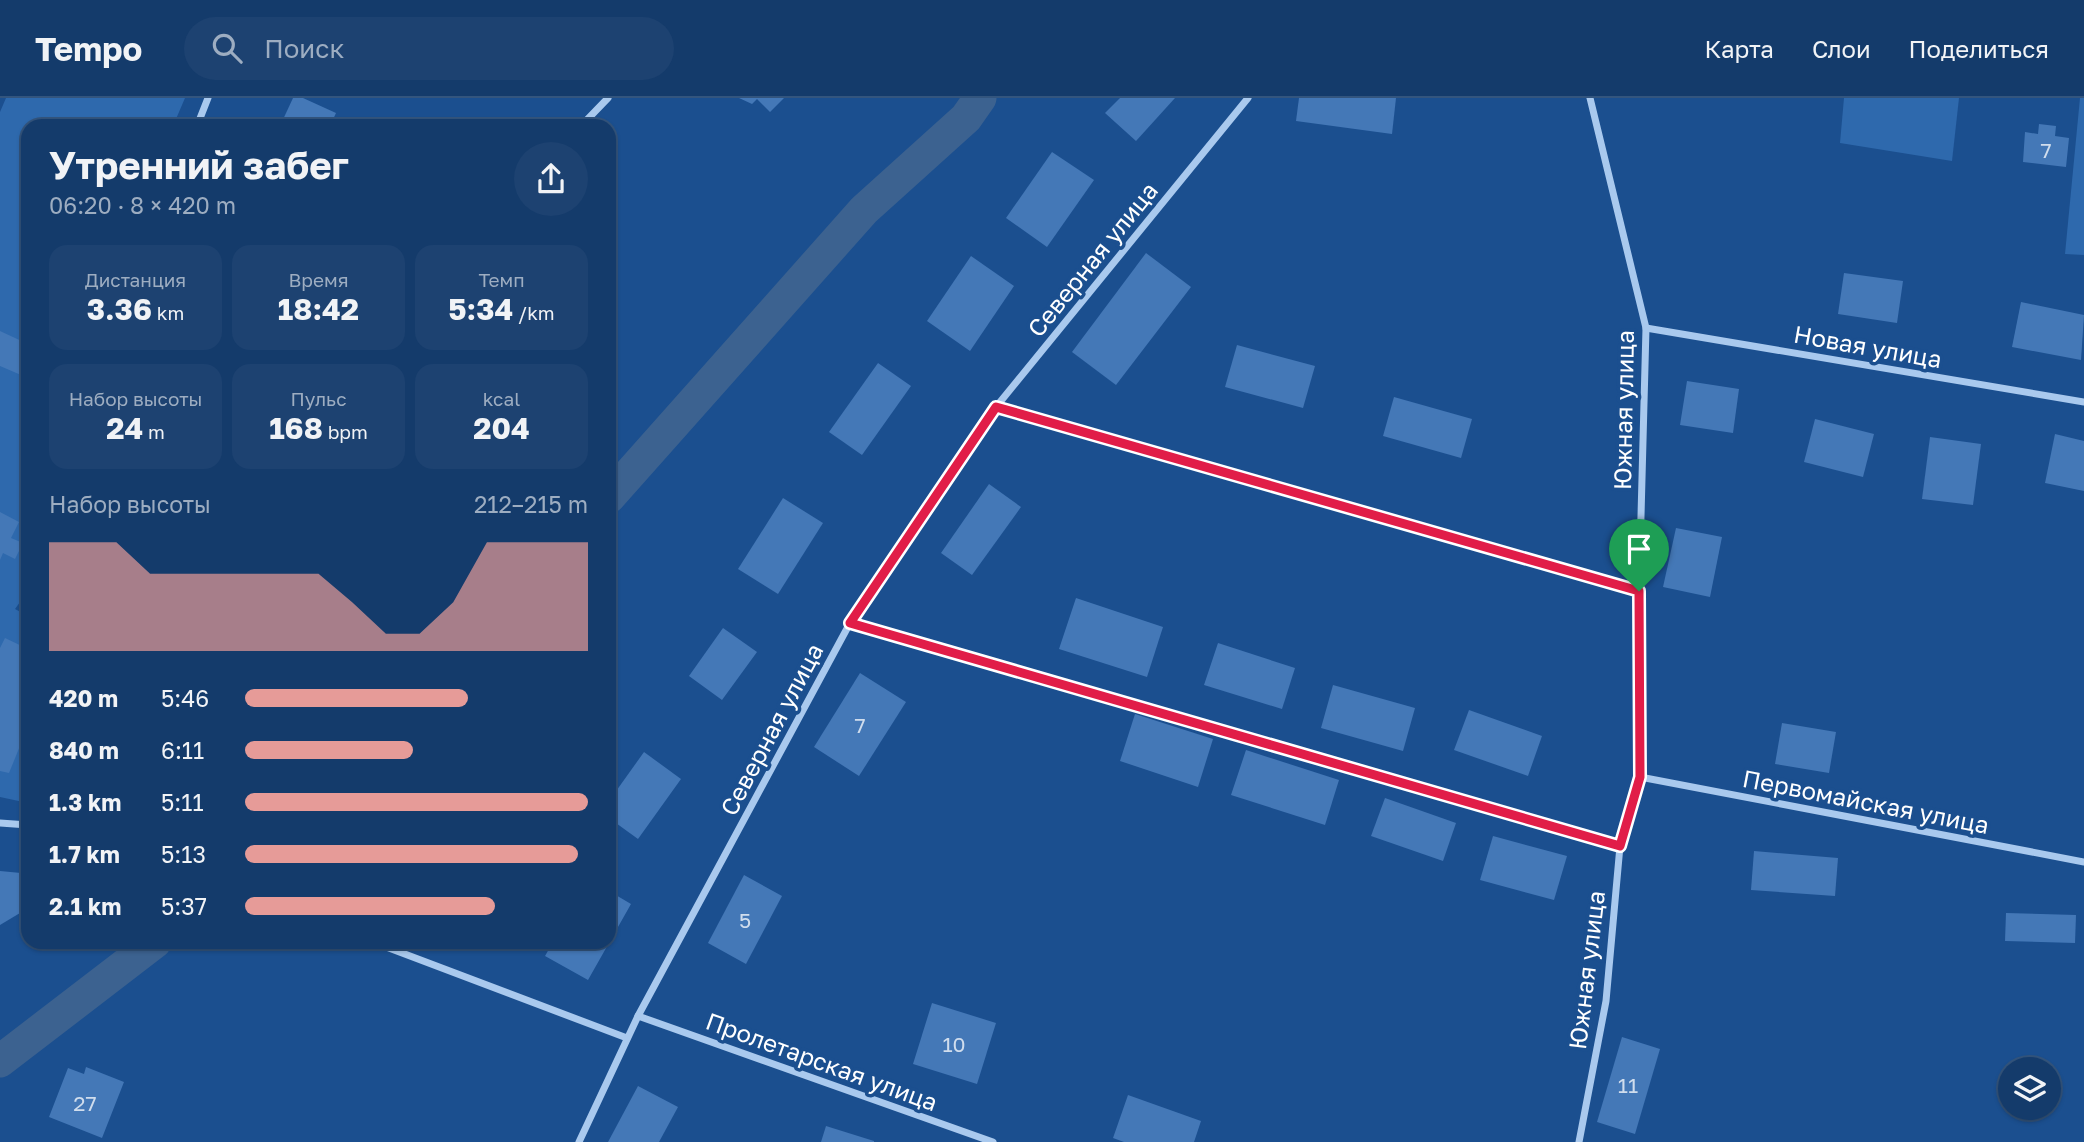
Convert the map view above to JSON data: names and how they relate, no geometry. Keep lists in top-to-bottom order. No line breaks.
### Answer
{"streets":{"street":["Северная улица","Новая улица","Южная улица","Первомайская улица","Пролетарская улица"]},"crossings":[["Северная улица","Пролетарская улица"],["Новая улица","Южная улица"],["Южная улица","Первомайская улица"]],"house_numbers":["7","7","5","10","11","27"],"page":{"header":"Tempo","search":"Поиск","nav":["Карта","Слои","Поделиться"],"heading":["Утренний забег","06:20 · 8 × 420 m"],"stats":[["Дистанция","3.36 km"],["Время","18:42"],["Темп","5:34 /km"],["Набор высоты","24 m"],["Пульс","168 bpm"],["kcal","204"]],"chart":["Набор высоты","212–215 m"],"list":[{"name":"420 m","note":"5:46"},{"name":"840 m","note":"6:11"},{"name":"1.3 km","note":"5:11"},{"name":"1.7 km","note":"5:13"},{"name":"2.1 km","note":"5:37"}]}}
